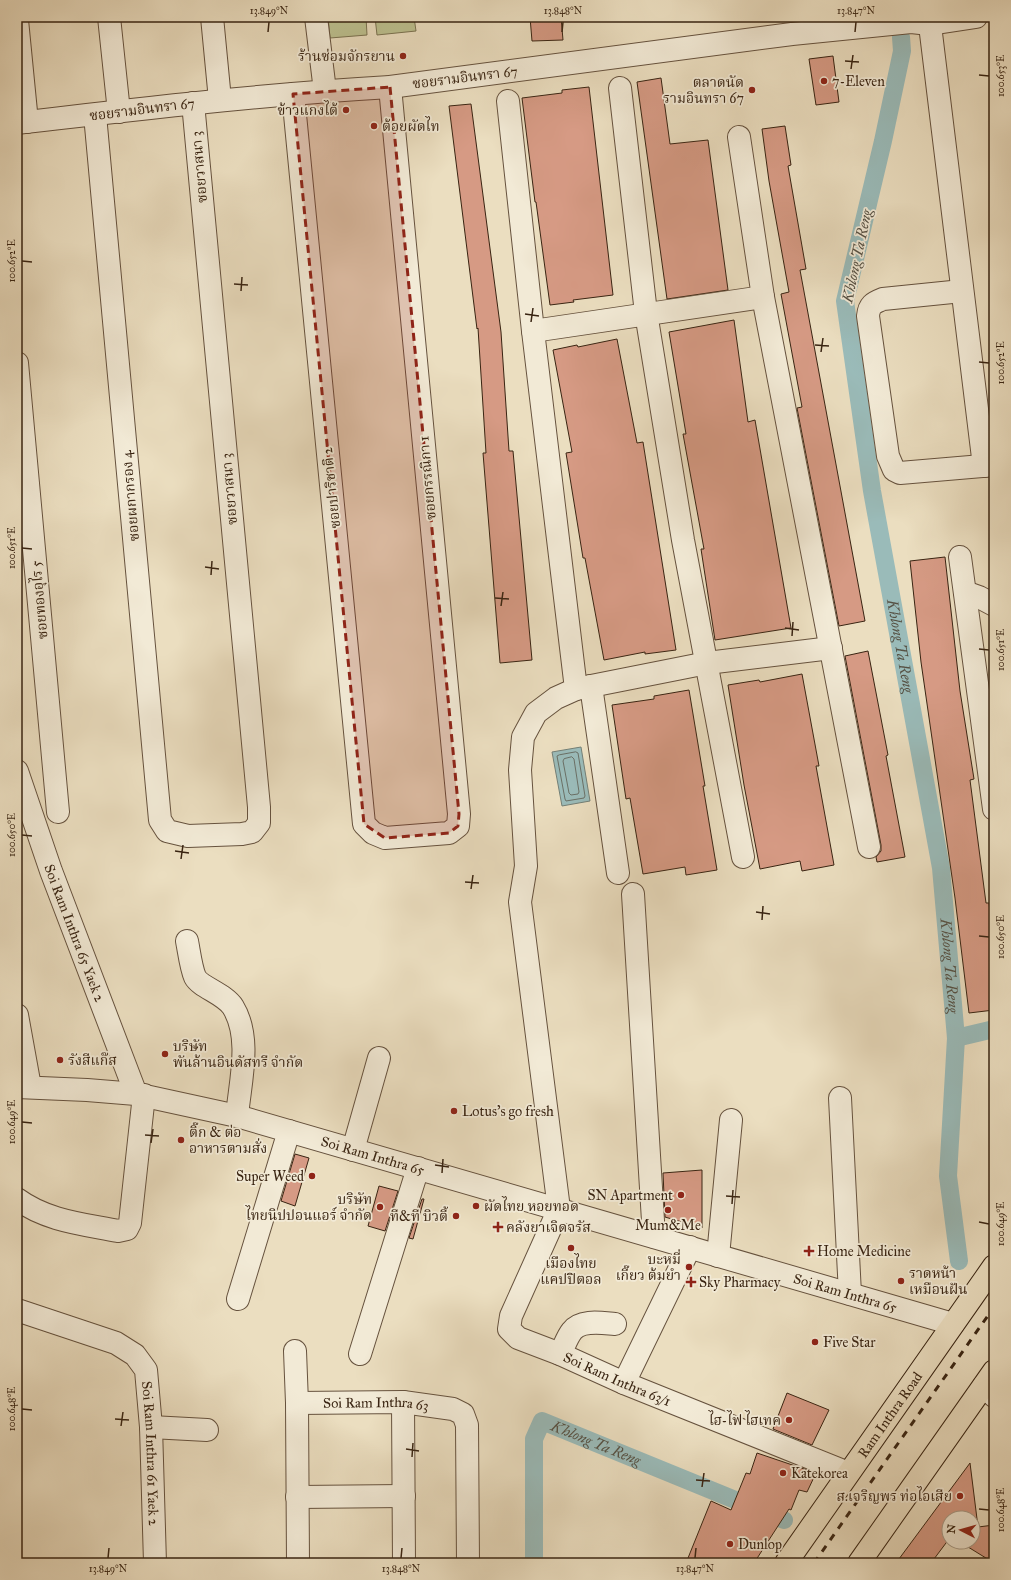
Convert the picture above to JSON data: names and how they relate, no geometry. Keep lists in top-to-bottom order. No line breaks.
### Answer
{"streets":{"main road":["Ram Inthra Road"],"street":["ซอยรามอินทรา 67","ซอยวาสนา 3","ซอยกรรณิกา 1","ซอยปาริชาติ 2","ซอยผกากรอง 4","ซอยทองอุไร 5","Soi Ram Inthra 65 Yaek 2","Soi Ram Inthra 65","Soi Ram Inthra 63/1","Soi Ram Inthra 63","Soi Ram Inthra 61 Yaek 2"]},"crossings":[["ซอยรามอินทรา 67","ซอยวาสนา 3"],["ซอยรามอินทรา 67","ซอยกรรณิกา 1"],["ซอยรามอินทรา 67","ซอยปาริชาติ 2"],["ซอยรามอินทรา 67","ซอยผกากรอง 4"],["ซอยวาสนา 3","ซอยผกากรอง 4"],["ซอยกรรณิกา 1","ซอยปาริชาติ 2"],["Soi Ram Inthra 65 Yaek 2","Soi Ram Inthra 65"],["Soi Ram Inthra 65","Soi Ram Inthra 63/1"],["Soi Ram Inthra 65","Ram Inthra Road"],["Soi Ram Inthra 63/1","Ram Inthra Road"]],"water":["Khlong Ta Reng"],"places":{"other":["ร้านซ่อมจักรยาน","7-Eleven","ตลาดนัด รามอินทรา 67","ข้าวแกงไต้","ต้อยผัดไท","บริษัท พันล้านอินดัสทรี จำกัด","รังสีแก๊ส","Lotus's go fresh","ติ๊ก & ต่อ อาหารตามสั่ง","Super Weed","SN Apartment","ผัดไทย หอยทอด","บริษัท ไทยนิปปอนแอร์ จำกัด","Mum&Me","ที&ที บิวตี้","เมืองไทย แคปปิตอล","บะหมี่ เกี๊ยว ต้มยำ","ราดหน้า เหมือนฝัน","Five Star","ไฮ-ไฟ ไฮเทค","Katekorea","ส.เจริญพร ท่อไอเสีย","Dunlop"],"health":["คลังยาเจิดจรัส","Home Medicine","Sky Pharmacy"]},"north":"left","coordinates":["13.849°N","13.848°N","13.847°N","100.653°E","100.652°E","100.651°E","100.650°E","100.649°E","100.648°E"]}
